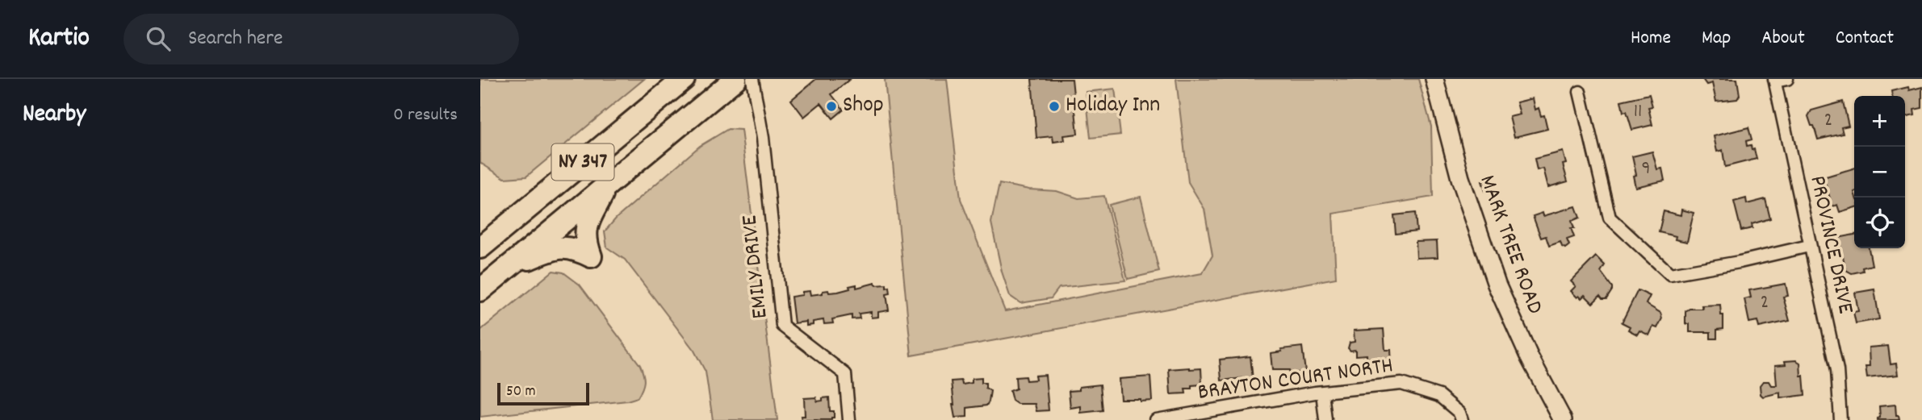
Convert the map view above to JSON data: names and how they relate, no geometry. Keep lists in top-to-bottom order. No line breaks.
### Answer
{"streets":{"highway":["NY 347"],"main road":["MARK TREE ROAD"],"street":["PROVINCE DRIVE","EMILY DRIVE","BRAYTON COURT NORTH"]},"places":["Shop","Holiday Inn"],"house_numbers":["11","2","9","2"],"scale_bar":"50 m","page":{"header":"Kartio","search":"Search here","nav":["Home","Map","About","Contact"],"heading":["Nearby","0 results"],"map_buttons":["+","−"],"scale":"50 m"}}
